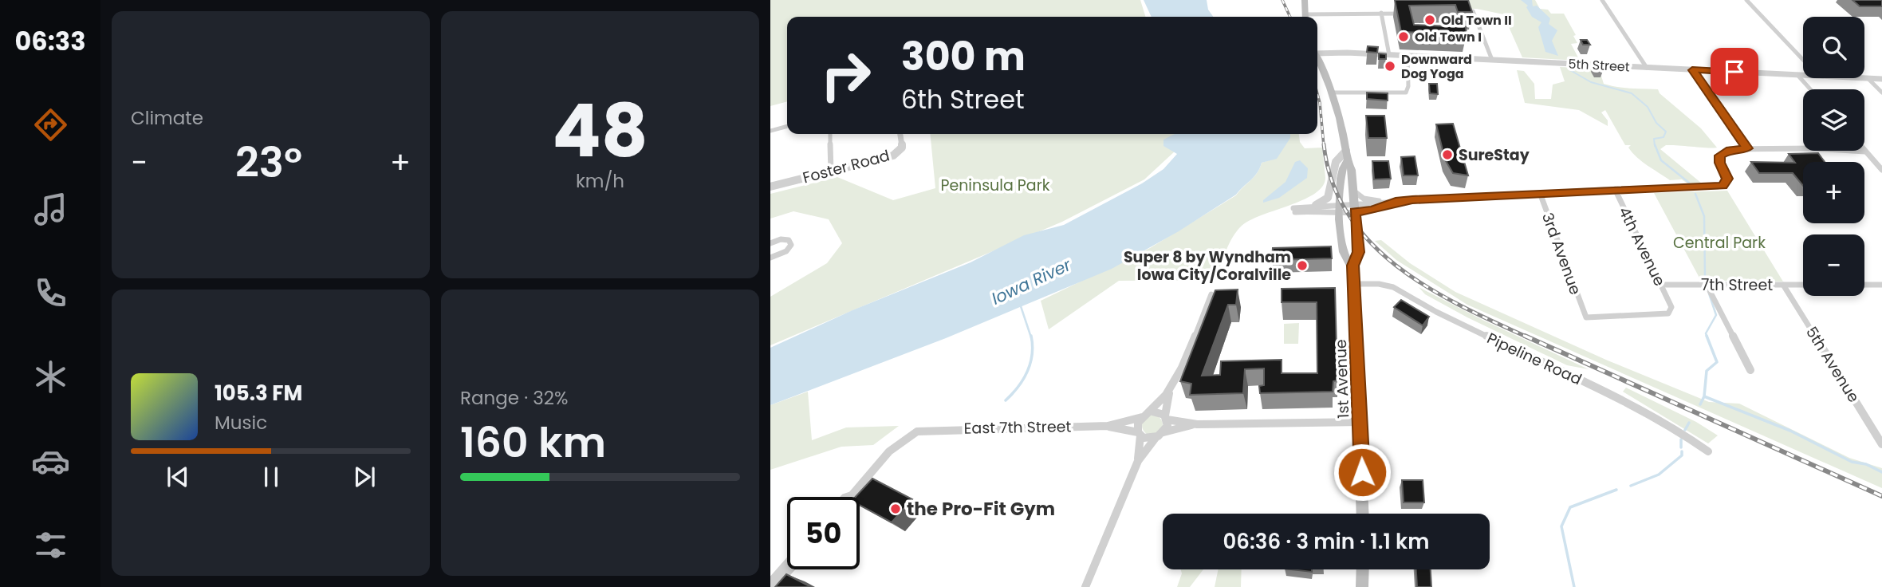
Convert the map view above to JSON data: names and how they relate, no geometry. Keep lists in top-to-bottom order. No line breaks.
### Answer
{"streets":{"main road":["1st Avenue"],"street":["5th Street","Foster Road","4th Avenue","3rd Avenue","7th Street","Pipeline Road","5th Avenue","East 7th Street"]},"crossings":[["4th Avenue","3rd Avenue"],["4th Avenue","7th Street"],["7th Street","5th Avenue"],["Pipeline Road","1st Avenue"]],"water":["Iowa River"],"parks":["Peninsula Park","Central Park"],"places":["Old Town II","Old Town I","Downward Dog Yoga","SureStay","Super 8 by Wyndham Iowa City/Coralville","the Pro-Fit Gym"],"page":{"tabs":"06:33","tile":["Climate",["48","km/h"],["Range · 32%","160 km"]],"map_buttons":["+","−"],"turn":["300 m","6th Street"],"heat":["−","23°","+"],"song":["105.3 FM","Music"],"limit":"50","trip":"06:36 · 3 min · 1.1 km"}}
